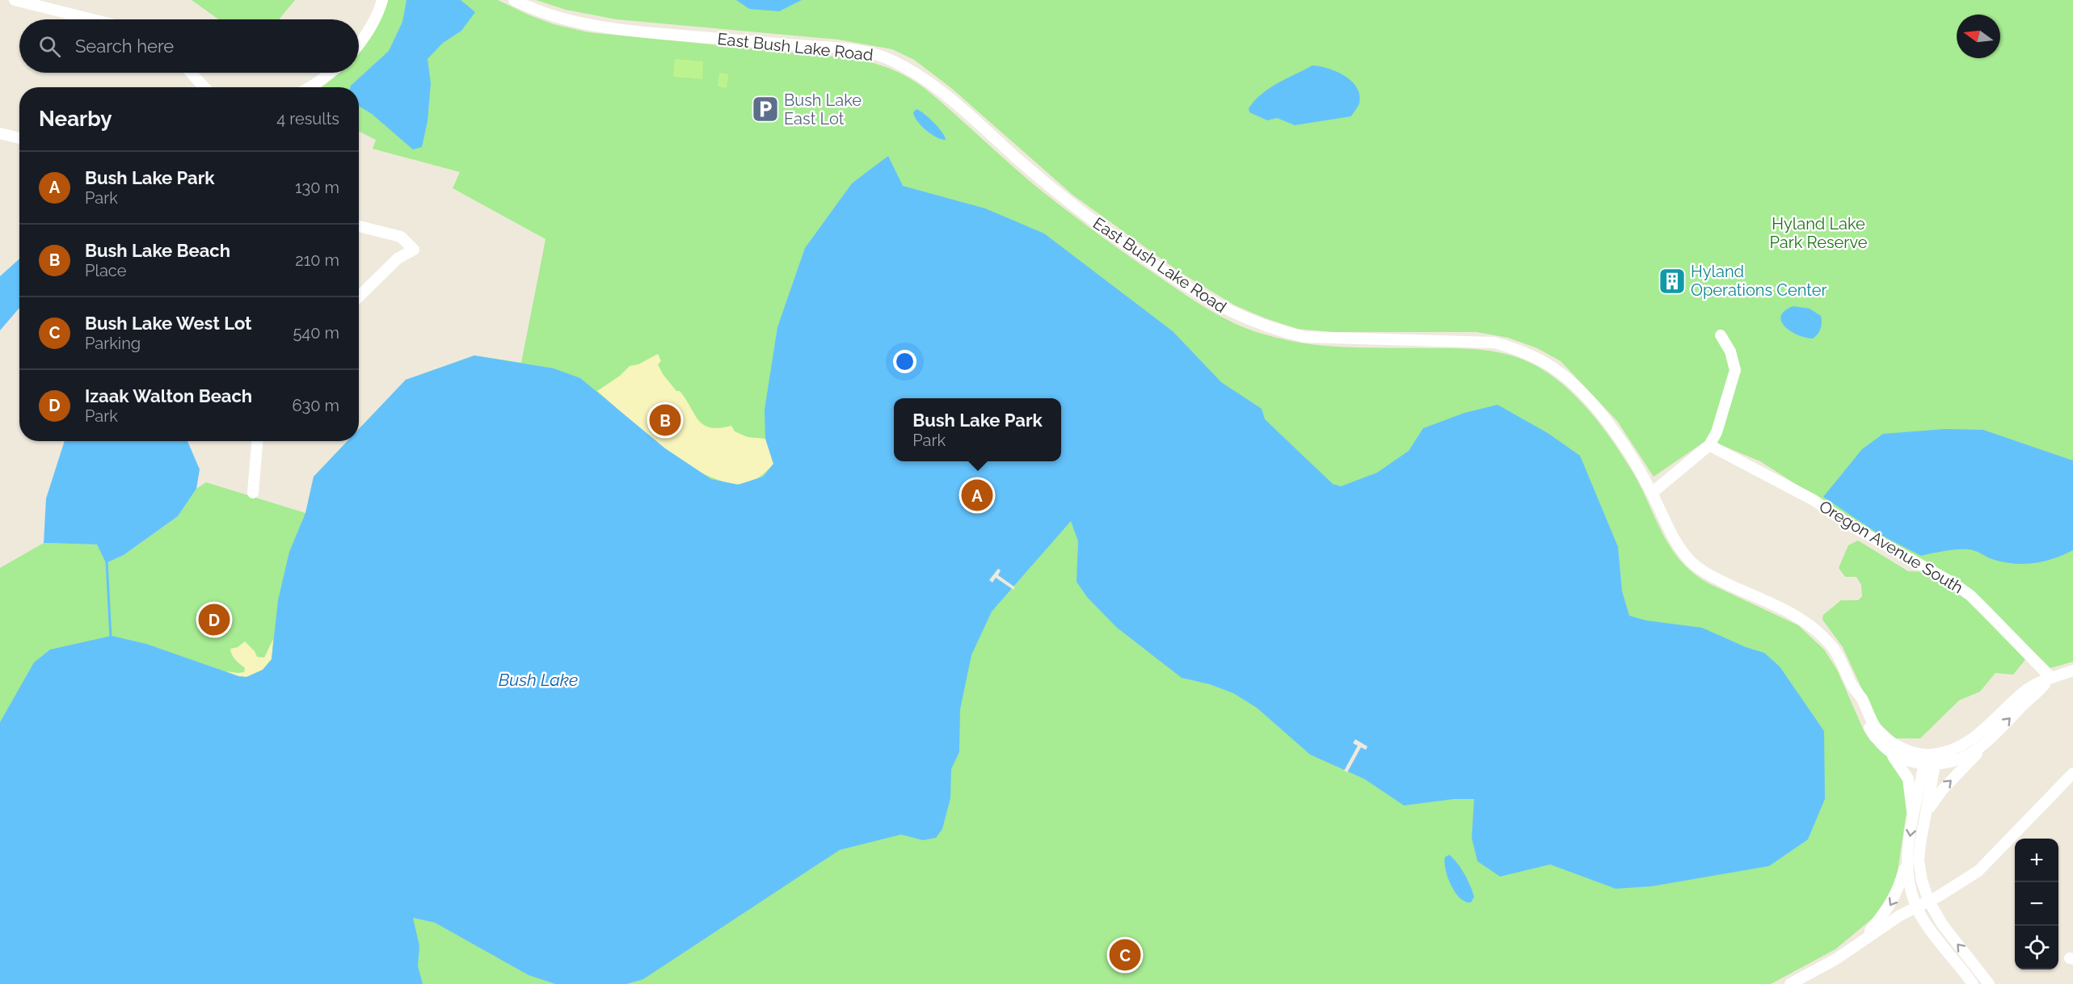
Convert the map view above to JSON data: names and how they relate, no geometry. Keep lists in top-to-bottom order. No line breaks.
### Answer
{"streets":{"street":["East Bush Lake Road","Oregon Avenue South"]},"water":["Bush Lake"],"parks":["Hyland Lake Park Reserve"],"places":{"parking":["Bush Lake East Lot"],"building":["Hyland Operations Center"]},"north":"left","page":{"search":"Search here","heading":["Nearby","4 results"],"list":[{"mark":"A","name":"Bush Lake Park","note":"Park","value":"130 m"},{"mark":"B","name":"Bush Lake Beach","note":"Place","value":"210 m"},{"mark":"C","name":"Bush Lake West Lot","note":"Parking","value":"540 m"},{"mark":"D","name":"Izaak Walton Beach","note":"Park","value":"630 m"}],"popup":["Bush Lake Park","Park"],"pins":["B","A","D","C"],"map_buttons":["+","−"]}}
